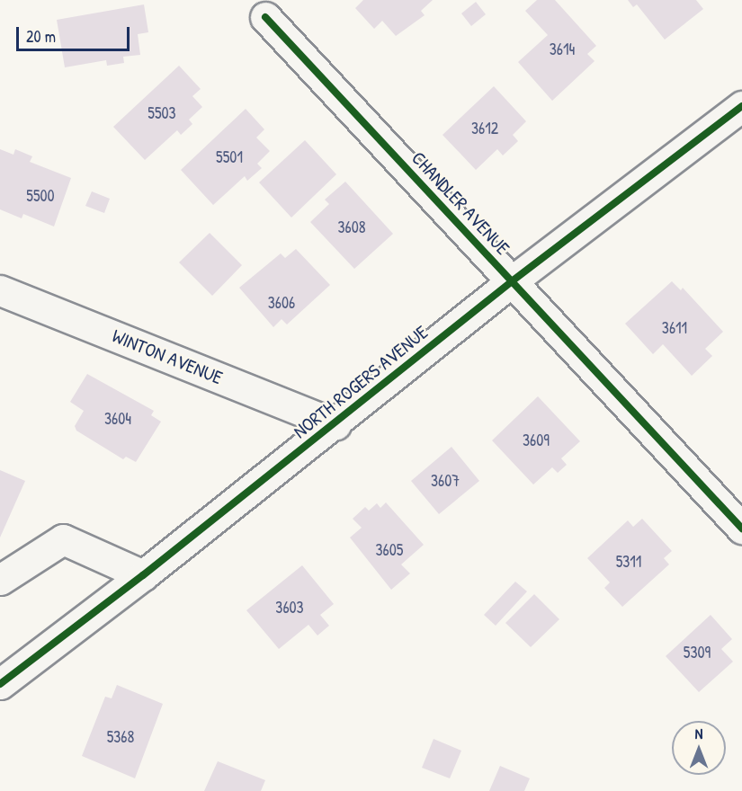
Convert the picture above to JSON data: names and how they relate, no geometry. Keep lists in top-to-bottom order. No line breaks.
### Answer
{"streets":{"street":["CHANDLER AVENUE","WINTON AVENUE","NORTH ROGERS AVENUE"]},"crossings":[["CHANDLER AVENUE","NORTH ROGERS AVENUE"],["WINTON AVENUE","NORTH ROGERS AVENUE"]],"house_numbers":["3614","5503","3612","5501","5500","3608","3606","3611","3604","3609","3607","3605","5311","3603","5309","5368"],"scale_bar":"20 m","north":"top"}
